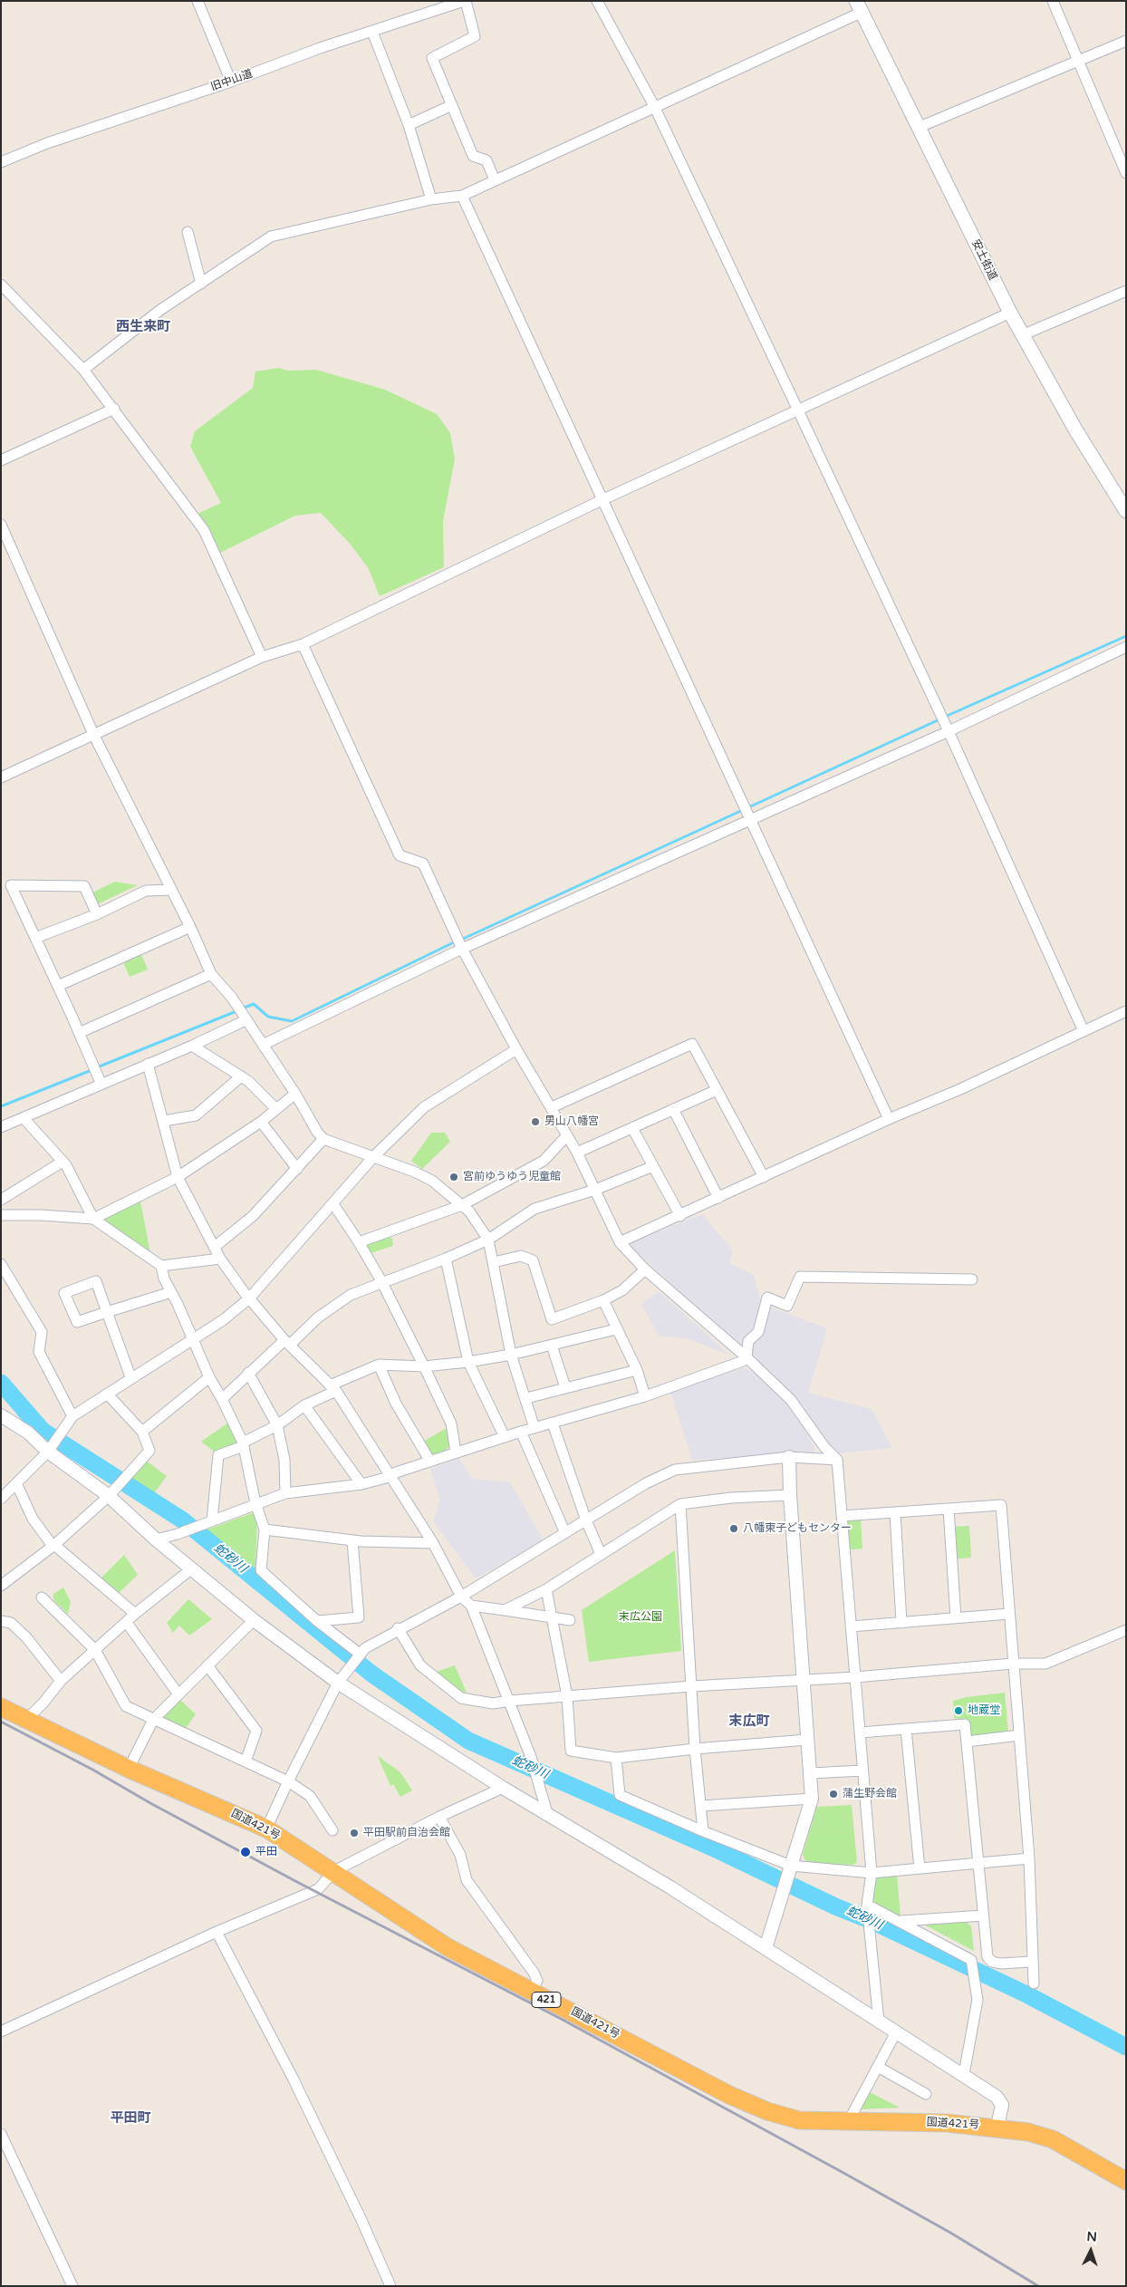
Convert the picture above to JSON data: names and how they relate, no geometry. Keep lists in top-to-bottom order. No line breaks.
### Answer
{"streets":{"highway":["国道421号","421"],"main road":["安土街道"],"street":["旧中山道"]},"districts":["西生来町","末広町","平田町"],"water":["蛇砂川"],"parks":["末広公園"],"places":["男山八幡宮","宮前ゆうゆう児童館","八幡東子どもセンター","地蔵堂","蒲生野会館","平田駅前自治会館","平田"],"north":"top"}
